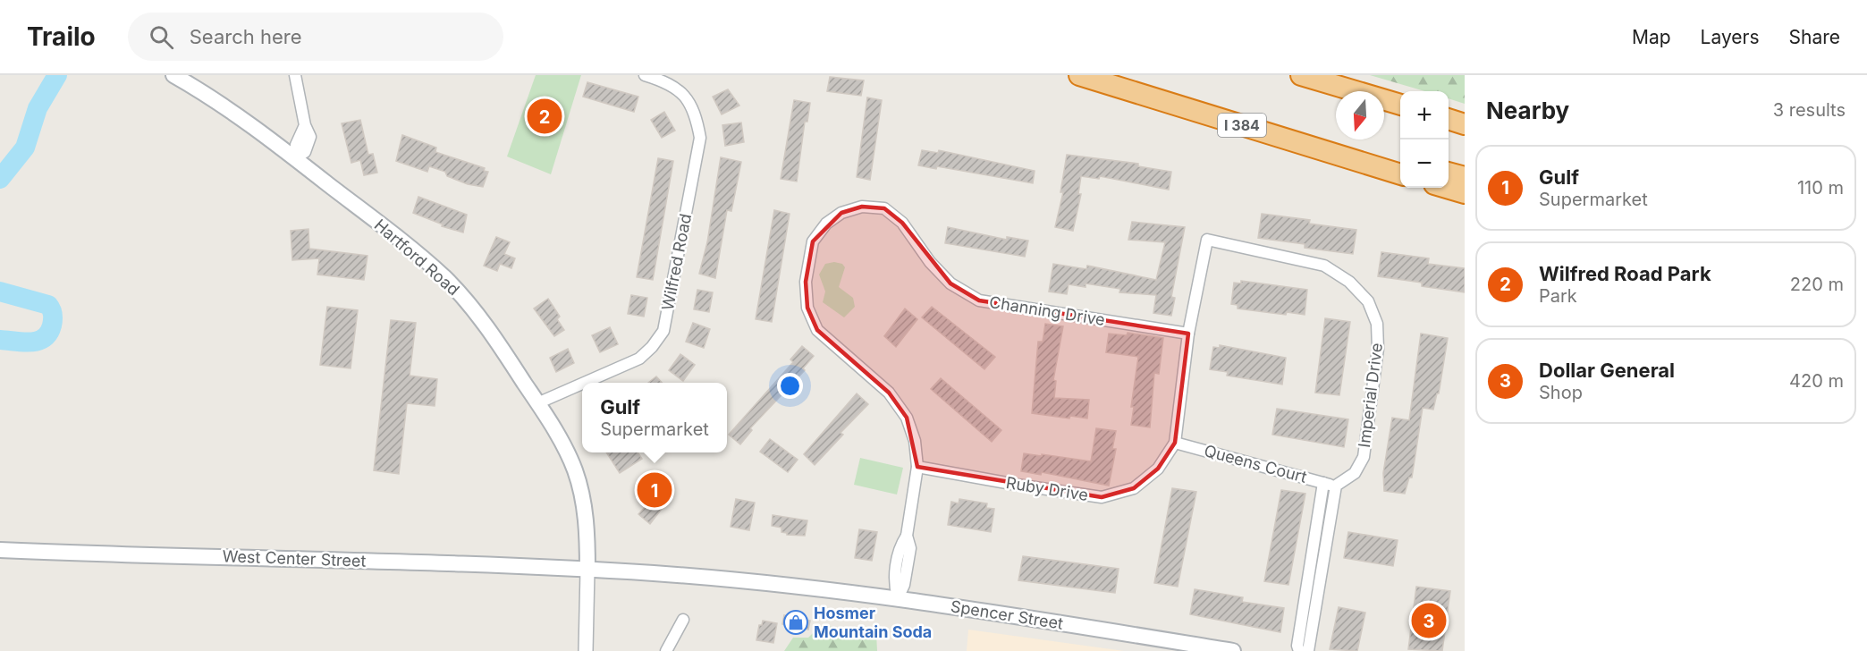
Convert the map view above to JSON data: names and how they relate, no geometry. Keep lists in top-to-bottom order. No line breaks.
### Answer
{"streets":{"highway":["I 384"],"main road":["Hartford Road","West Center Street","Spencer Street"],"street":["Wilfred Road","Channing Drive","Imperial Drive","Queens Court","Ruby Drive"]},"crossings":[["Hartford Road","Wilfred Road"],["Hartford Road","West Center Street"],["Hartford Road","Spencer Street"],["Channing Drive","Imperial Drive"],["Channing Drive","Ruby Drive"],["Channing Drive","Spencer Street"],["Imperial Drive","Queens Court"],["Imperial Drive","Ruby Drive"],["Queens Court","Ruby Drive"],["West Center Street","Spencer Street"]],"places":{"shop":["Hosmer Mountain Soda"]},"north":"bottom","page":{"header":"Trailo","search":"Search here","nav":["Map","Layers","Share"],"heading":["Nearby","3 results"],"map_buttons":["+","−"],"pins":["2","1","3"],"list":[{"mark":"1","name":"Gulf","note":"Supermarket","value":"110 m"},{"mark":"2","name":"Wilfred Road Park","note":"Park","value":"220 m"},{"mark":"3","name":"Dollar General","note":"Shop","value":"420 m"}],"popup":["Gulf","Supermarket"]}}
